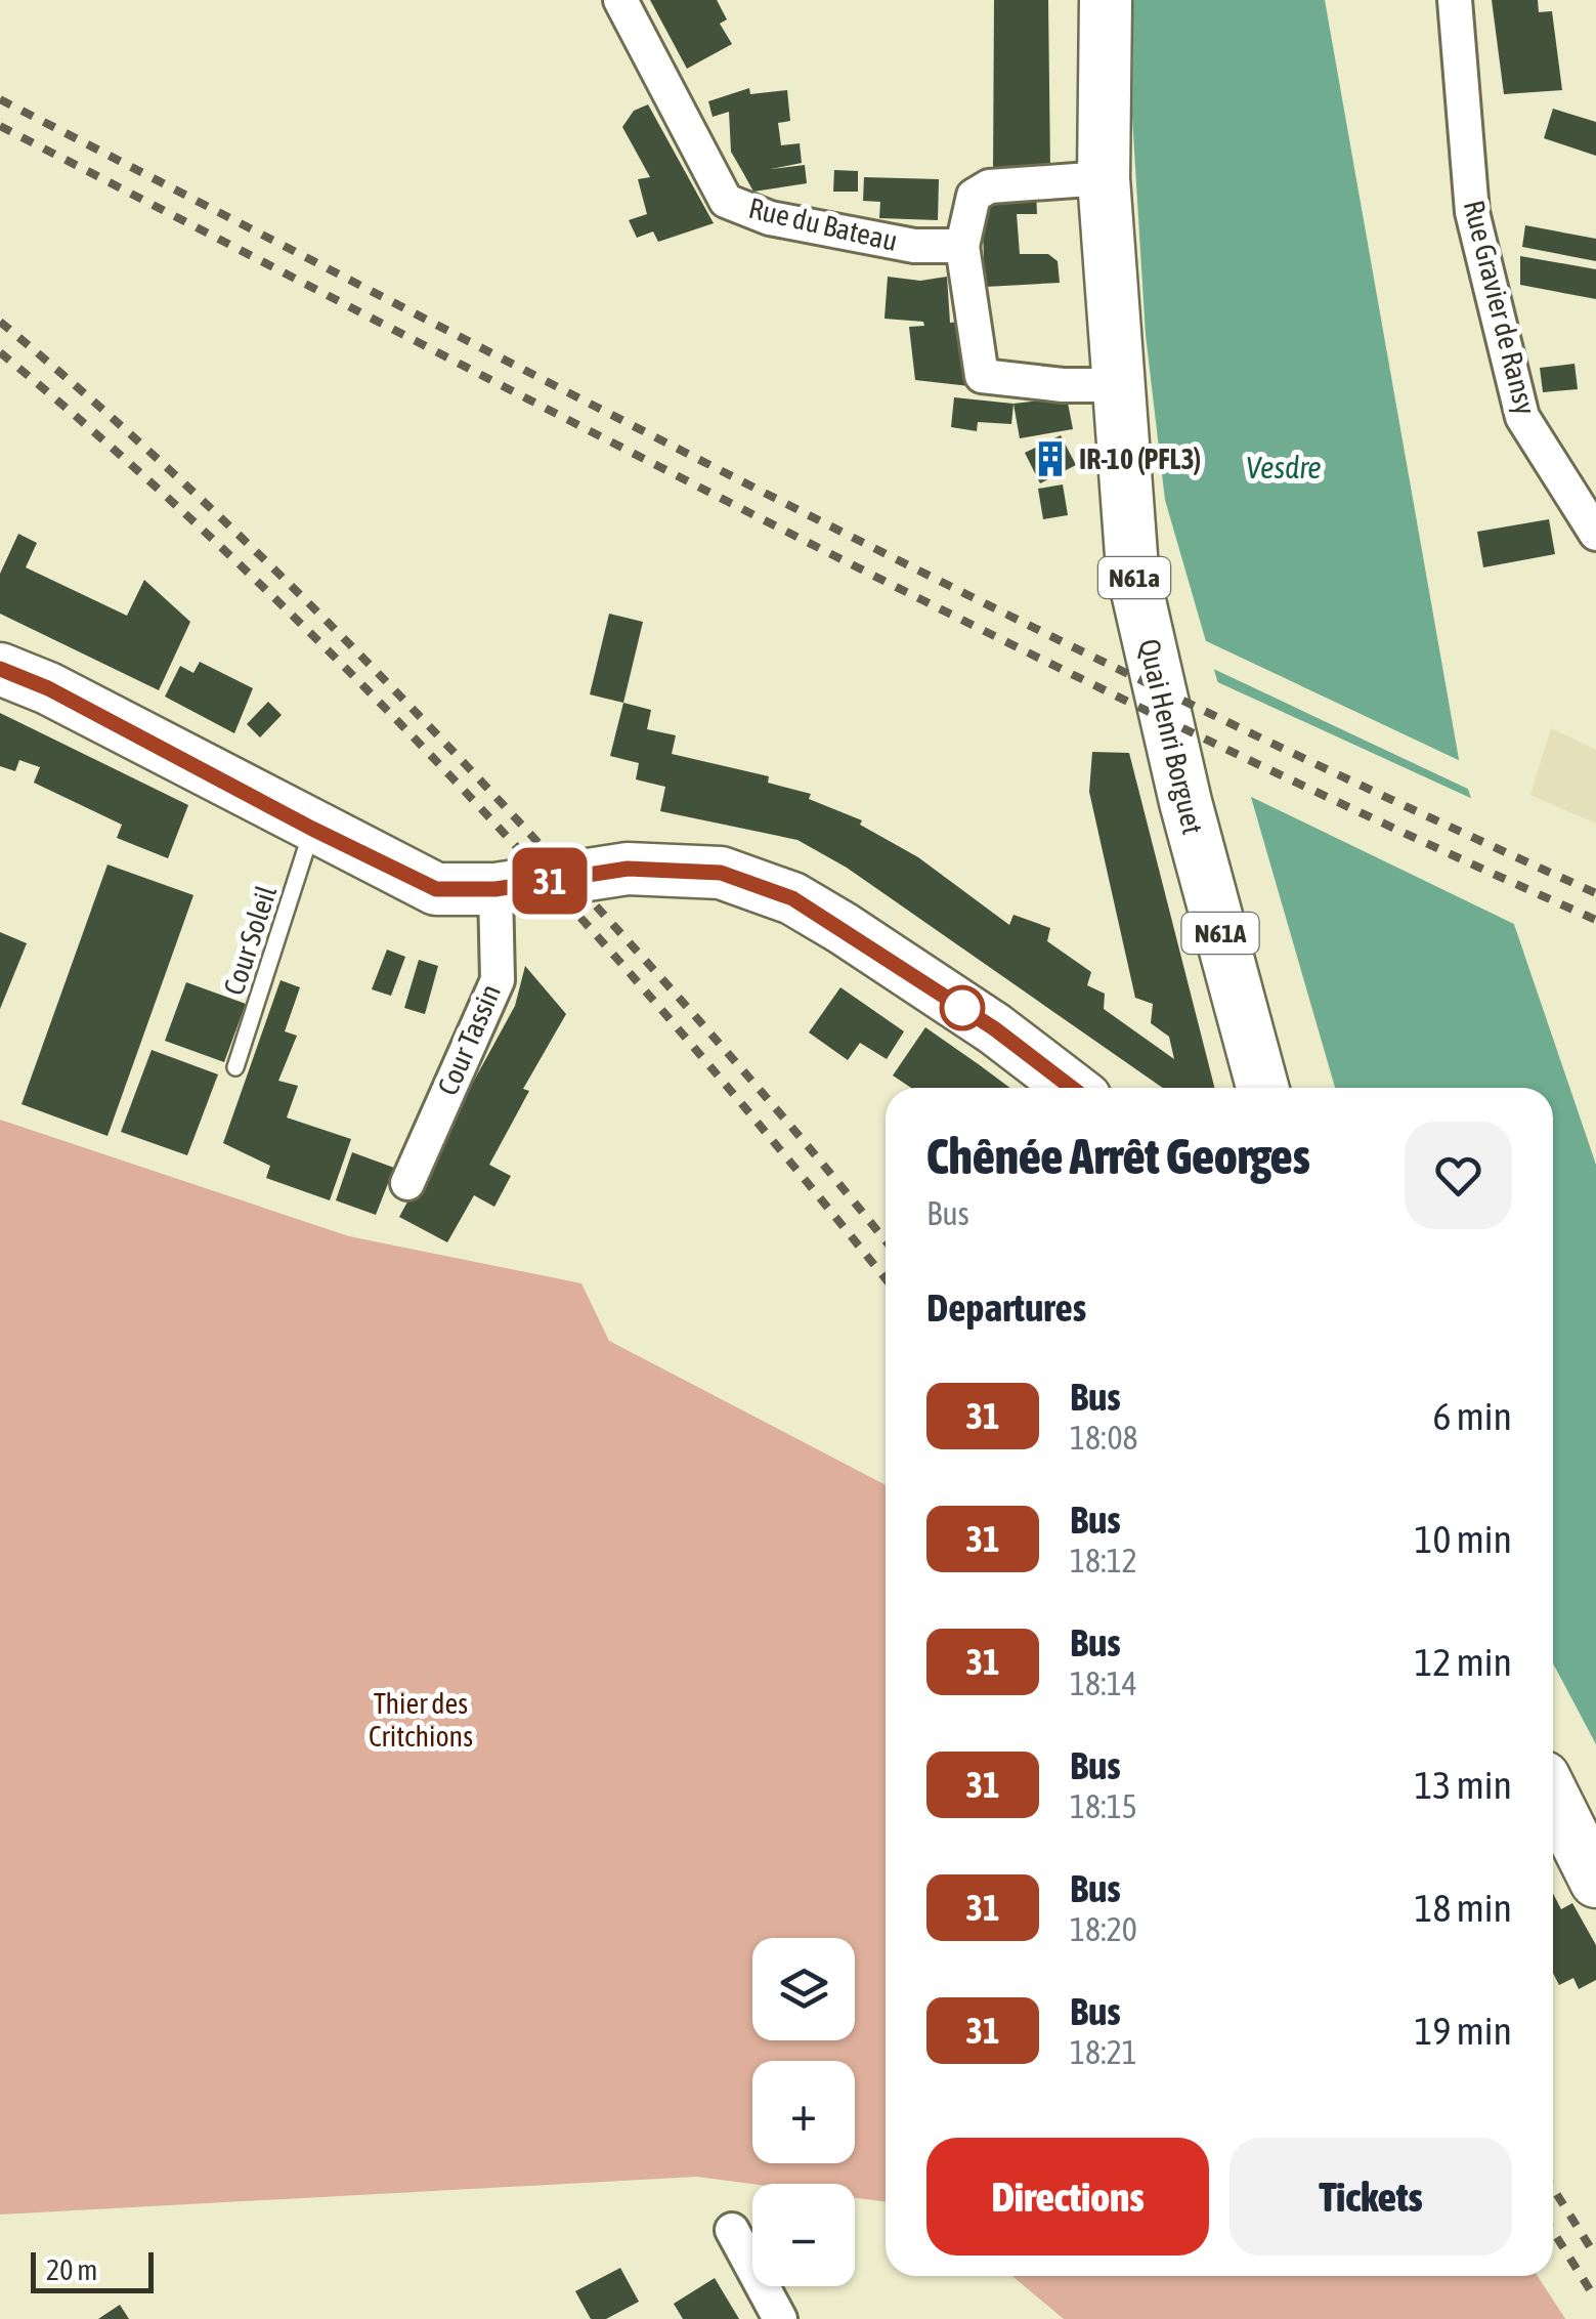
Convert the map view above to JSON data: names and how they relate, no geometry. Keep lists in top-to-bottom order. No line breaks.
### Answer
{"streets":{"main road":["N61a","Quai Henri Borguet","N61A"],"street":["Rue du Bateau","Rue Gravier de Ransy","Cour Tassin"],"lane":["Cour Soleil"]},"water":["Vesdre"],"parks":["Thier des Critchions"],"places":{"building":["IR-10 (PFL3)"]},"lines":["bus line 31"],"scale_bar":"20 m","page":{"on_map":"31","heading":[["Chênée Arrêt Georges","Bus"],"Departures"],"list":[{"mark":"31","name":"Bus","note":"18:08","value":"6 min"},{"mark":"31","name":"Bus","note":"18:12","value":"10 min"},{"mark":"31","name":"Bus","note":"18:14","value":"12 min"},{"mark":"31","name":"Bus","note":"18:15","value":"13 min"},{"mark":"31","name":"Bus","note":"18:20","value":"18 min"},{"mark":"31","name":"Bus","note":"18:21","value":"19 min"}],"map_buttons":["+","−"],"buttons":["Directions","Tickets"],"scale":"20 m"}}
